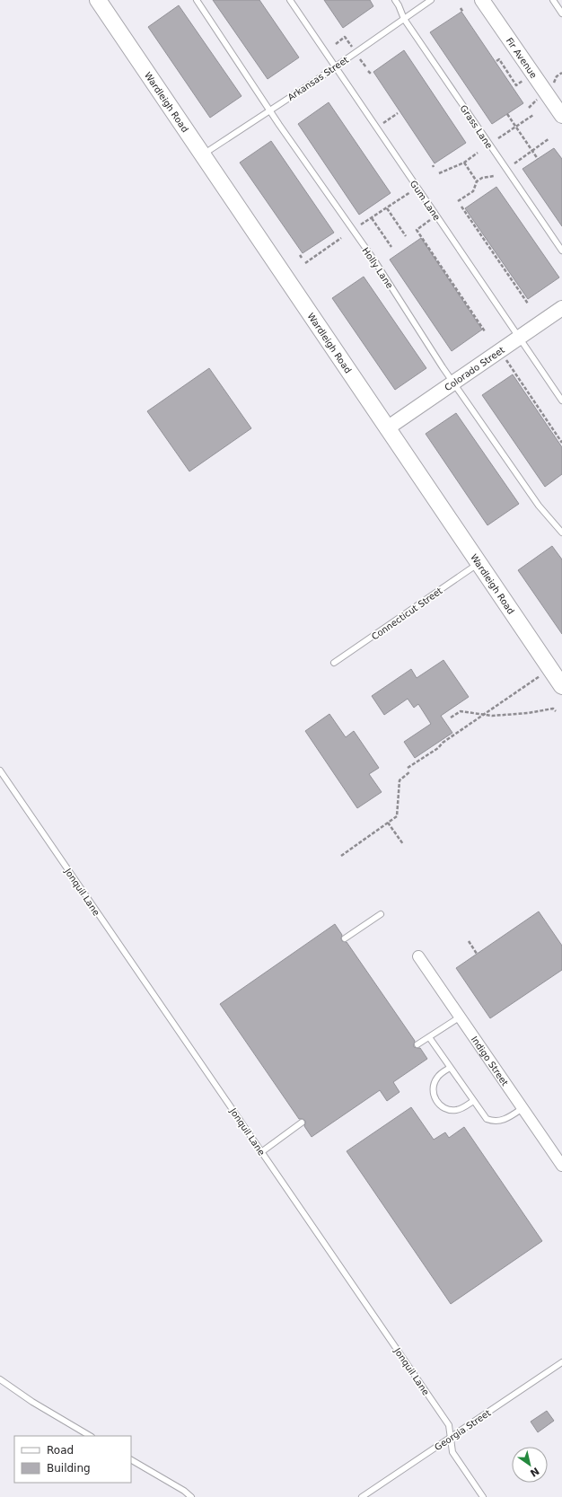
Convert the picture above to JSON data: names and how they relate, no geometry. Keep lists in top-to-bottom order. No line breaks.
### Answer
{"streets":{"main road":["Wardleigh Road"],"street":["Fir Avenue","Colorado Street","Indigo Street"],"lane":["Arkansas Street","Grass Lane","Gum Lane","Holly Lane","Connecticut Street","Jonquil Lane","Georgia Street"]},"crossings":[["Arkansas Street","Wardleigh Road"],["Arkansas Street","Grass Lane"],["Arkansas Street","Gum Lane"],["Arkansas Street","Holly Lane"],["Wardleigh Road","Colorado Street"],["Wardleigh Road","Connecticut Street"],["Gum Lane","Colorado Street"],["Holly Lane","Colorado Street"],["Jonquil Lane","Georgia Street"]],"legend":["Road","Building"],"north":"bottom right"}
